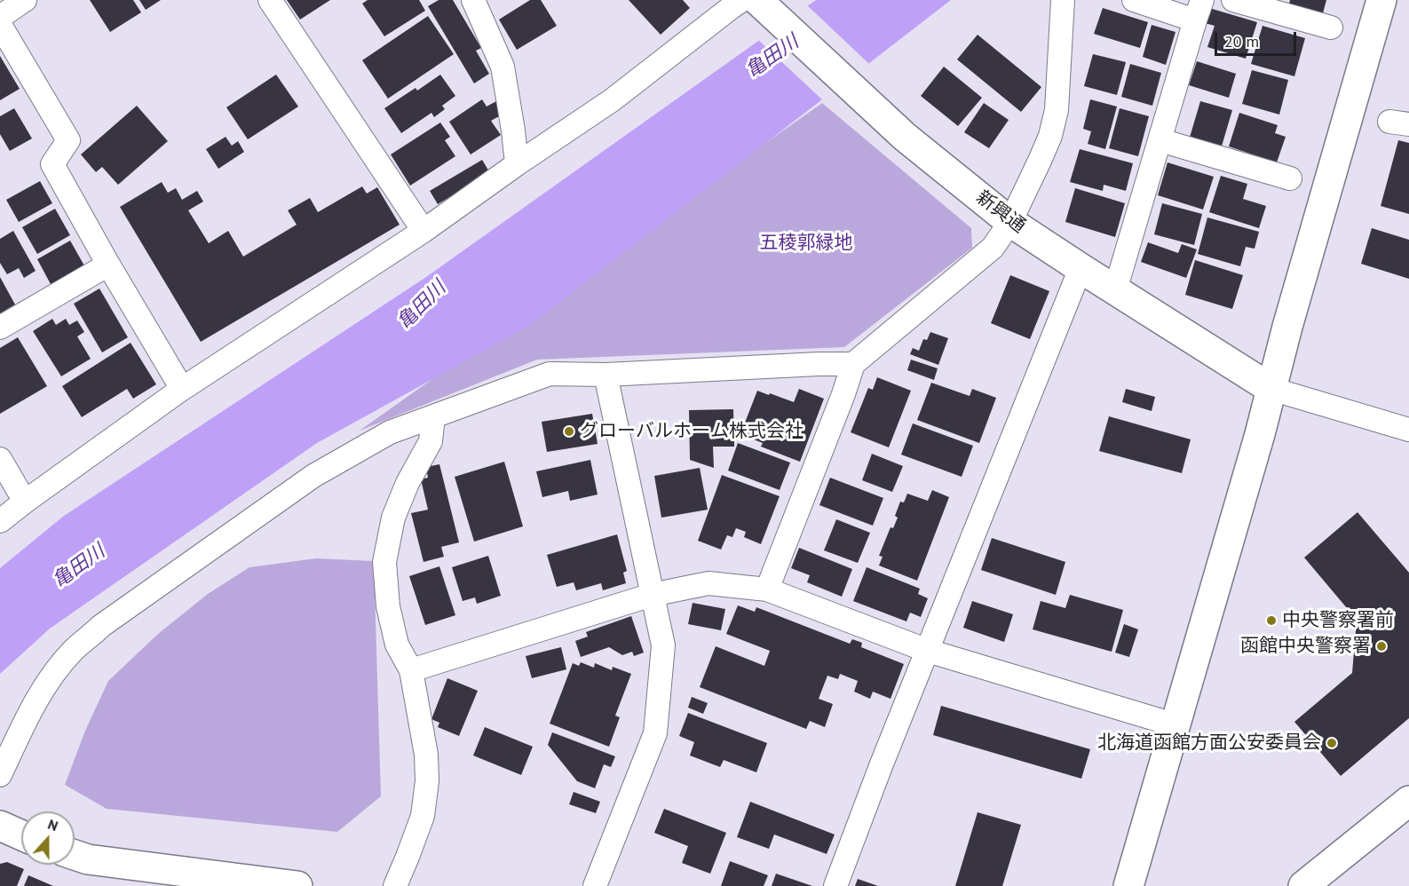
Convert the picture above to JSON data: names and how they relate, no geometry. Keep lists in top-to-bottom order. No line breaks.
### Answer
{"streets":{"street":["新興通"]},"water":["亀田川"],"parks":["五稜郭緑地"],"places":["グローバルホーム株式会社","中央警察署前","函館中央警察署","北海道函館方面公安委員会"],"scale_bar":"20 m","north":"top"}
